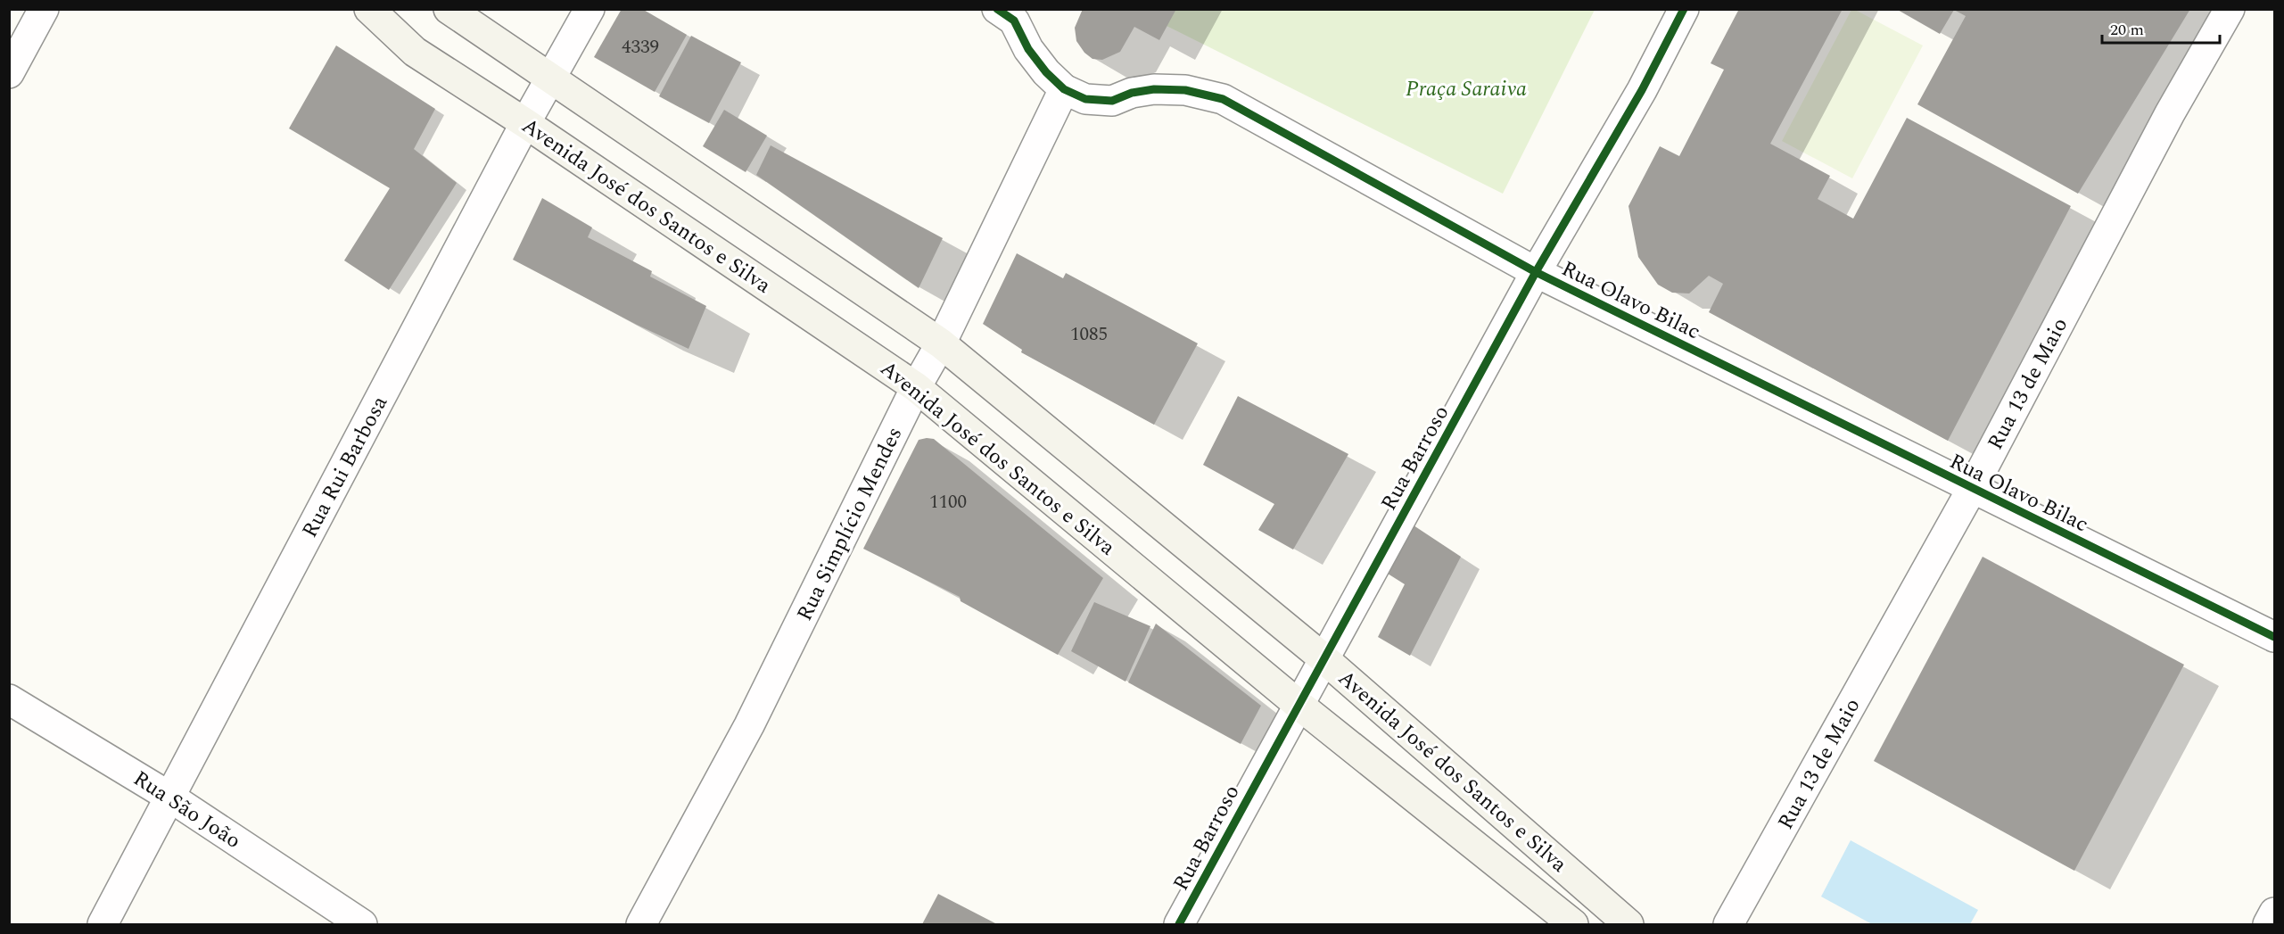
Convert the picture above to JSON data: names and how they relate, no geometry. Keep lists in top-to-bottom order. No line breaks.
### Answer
{"streets":{"main road":["Avenida José dos Santos e Silva"],"street":["Rua Olavo Bilac","Rua 13 de Maio","Rua Barroso","Rua Rui Barbosa","Rua Simplício Mendes","Rua São João"]},"crossings":[["Avenida José dos Santos e Silva","Rua Barroso"],["Avenida José dos Santos e Silva","Rua Rui Barbosa"],["Avenida José dos Santos e Silva","Rua Simplício Mendes"],["Rua Olavo Bilac","Rua 13 de Maio"],["Rua Olavo Bilac","Rua Barroso"],["Rua Olavo Bilac","Rua Simplício Mendes"],["Rua Rui Barbosa","Rua São João"]],"parks":["Praça Saraiva"],"house_numbers":["4339","1085","1100"],"scale_bar":"20 m"}
